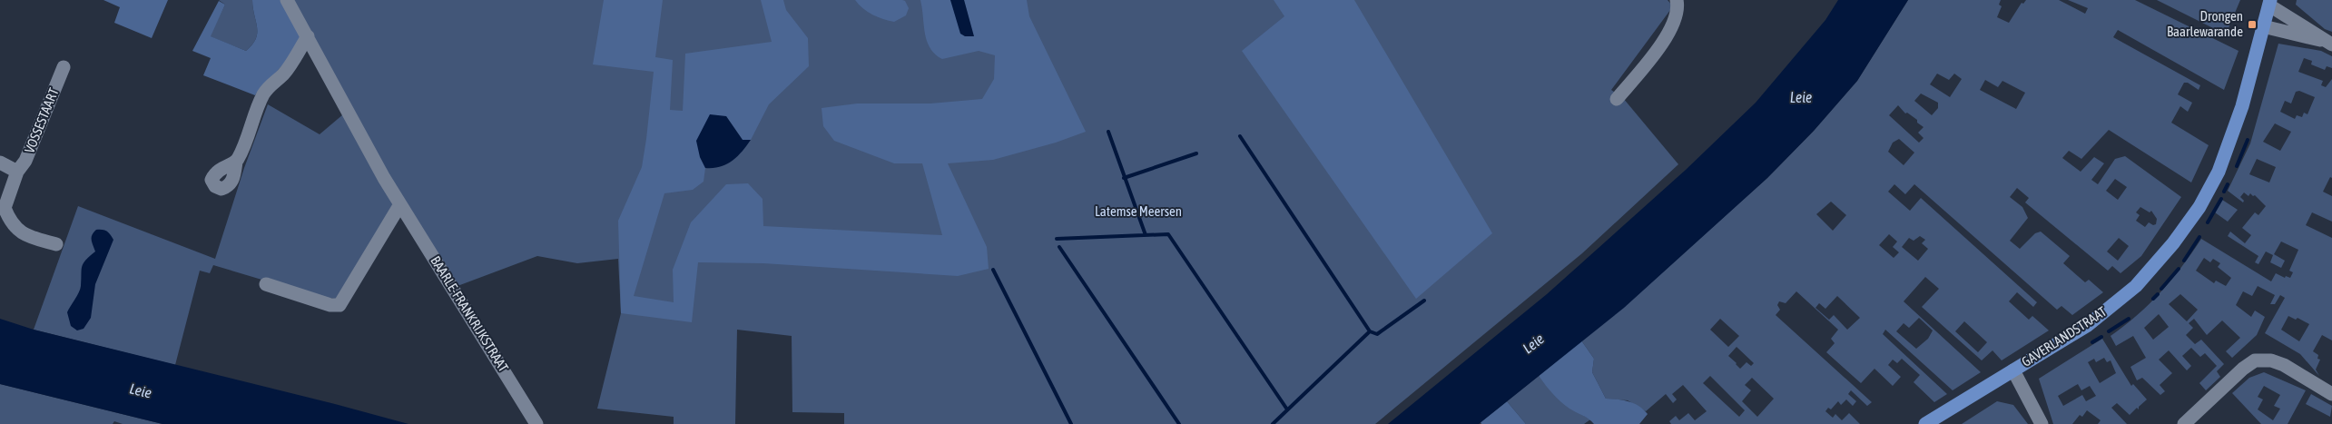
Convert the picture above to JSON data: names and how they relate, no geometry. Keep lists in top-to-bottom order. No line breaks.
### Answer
{"streets":{"main road":["GAVERLANDSTRAAT"],"street":["VOSSESTAART","BAARLE-FRANKRIJKSTRAAT"]},"water":["Leie"],"parks":["Latemse Meersen"],"places":{"transit":["Drongen Baarlewarande"]}}
